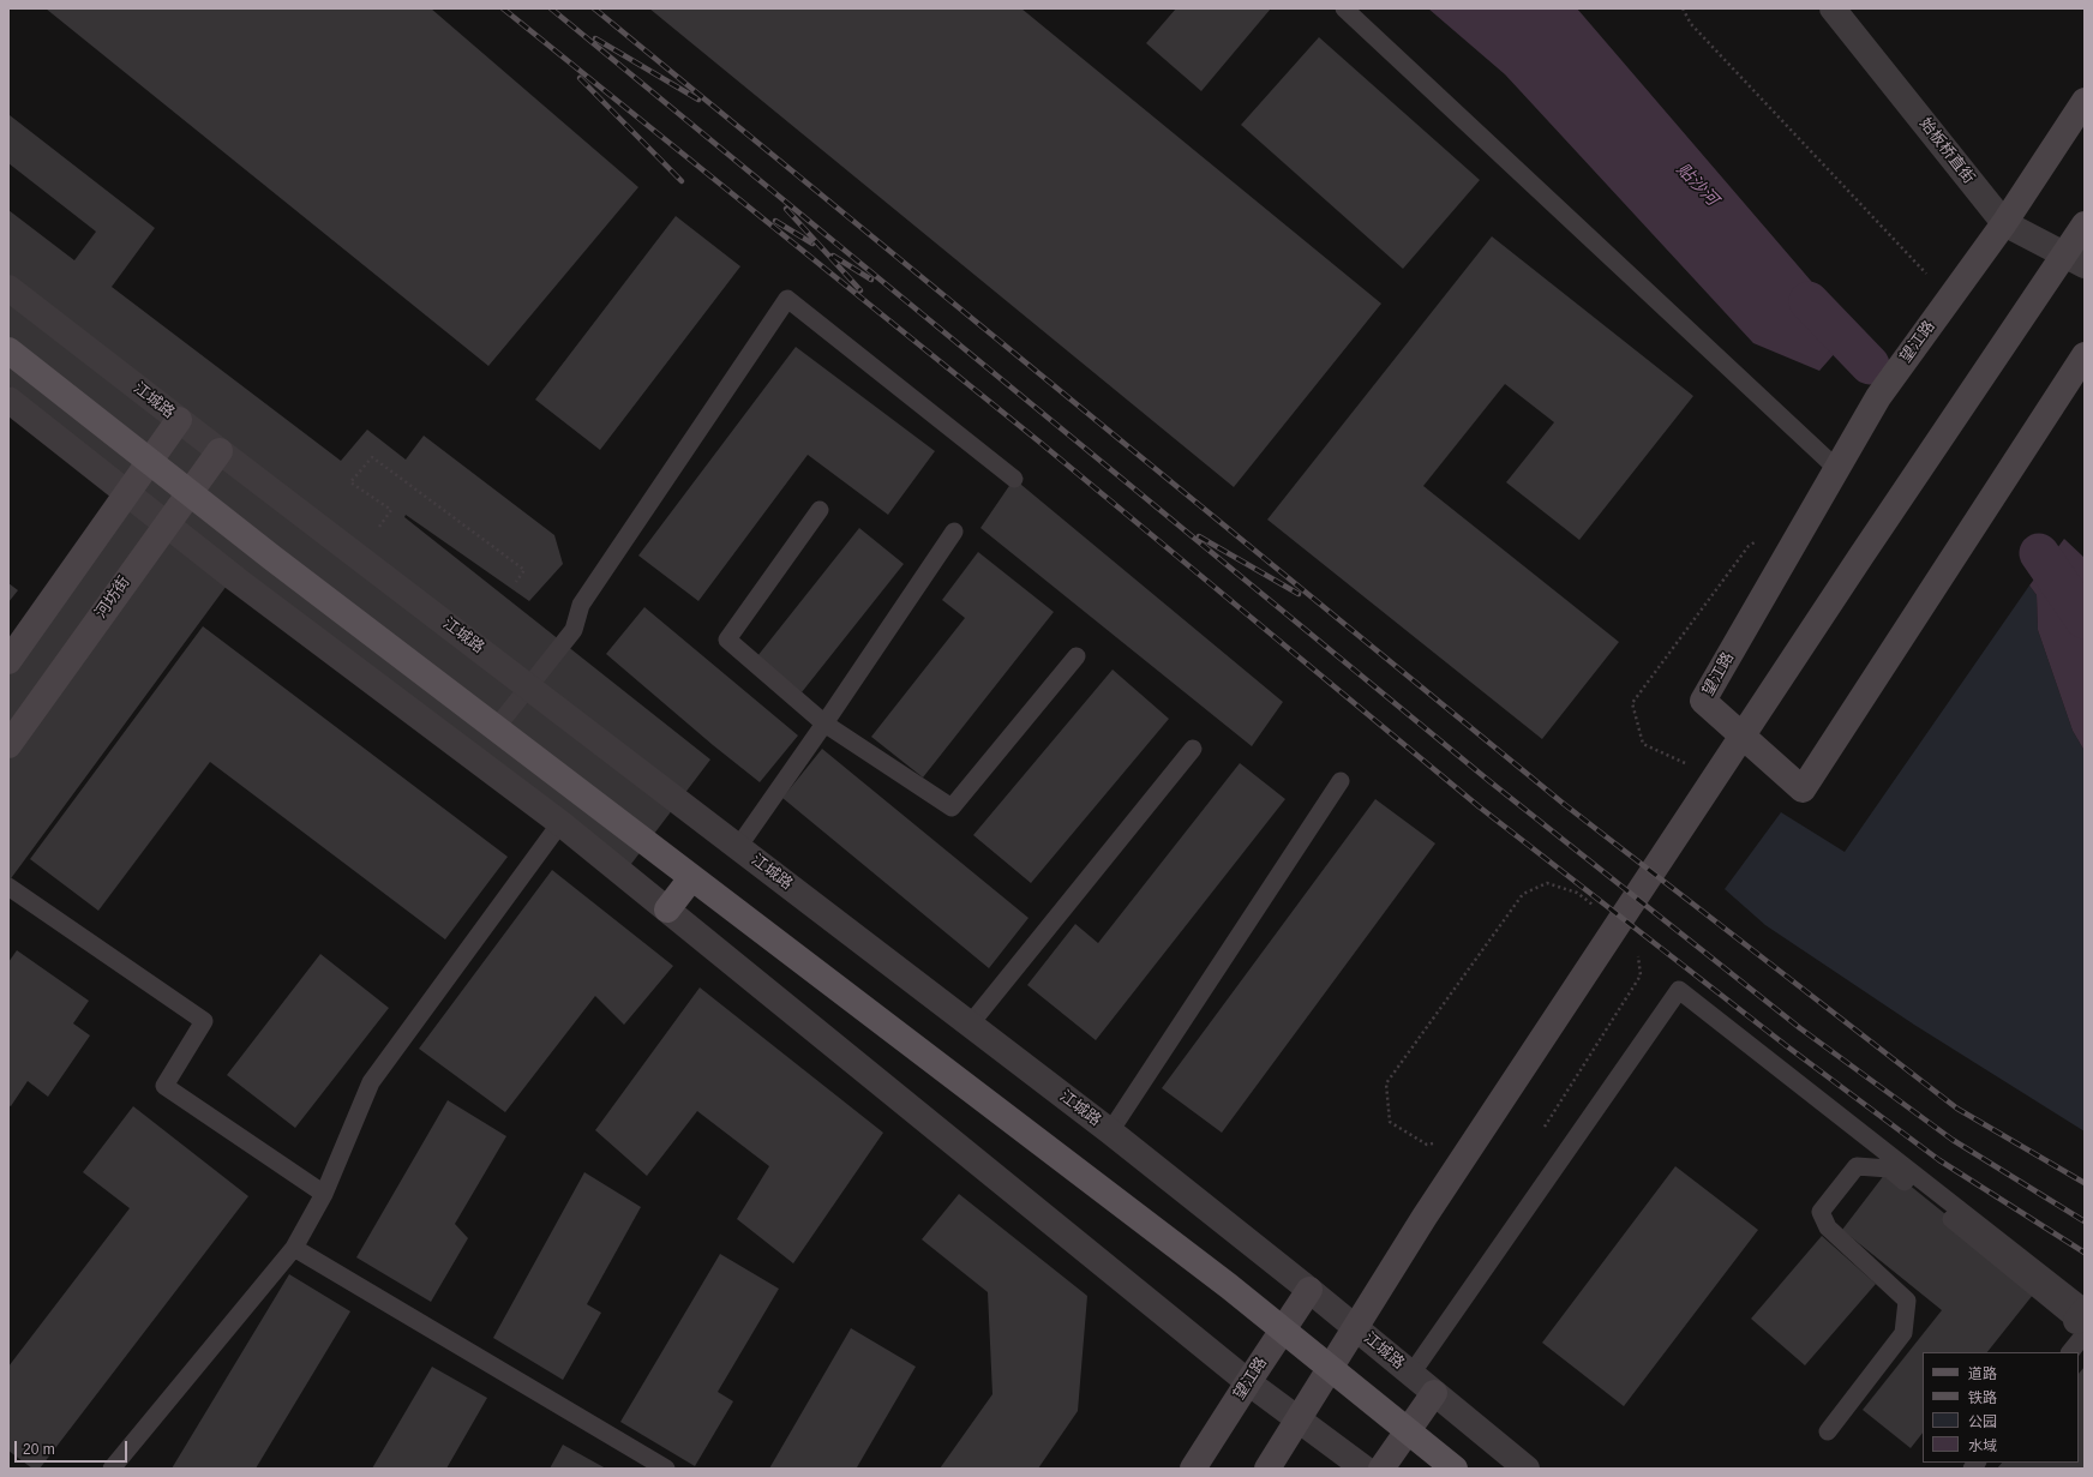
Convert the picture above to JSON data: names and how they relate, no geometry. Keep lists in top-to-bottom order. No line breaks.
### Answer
{"streets":{"street":["始板桥直街","望江路","江城路","河坊街"]},"crossings":[["始板桥直街","望江路"],["望江路","江城路"],["江城路","河坊街"]],"water":["贴沙河"],"legend":["道路","铁路","公园","水域"],"scale_bar":"20 m"}
